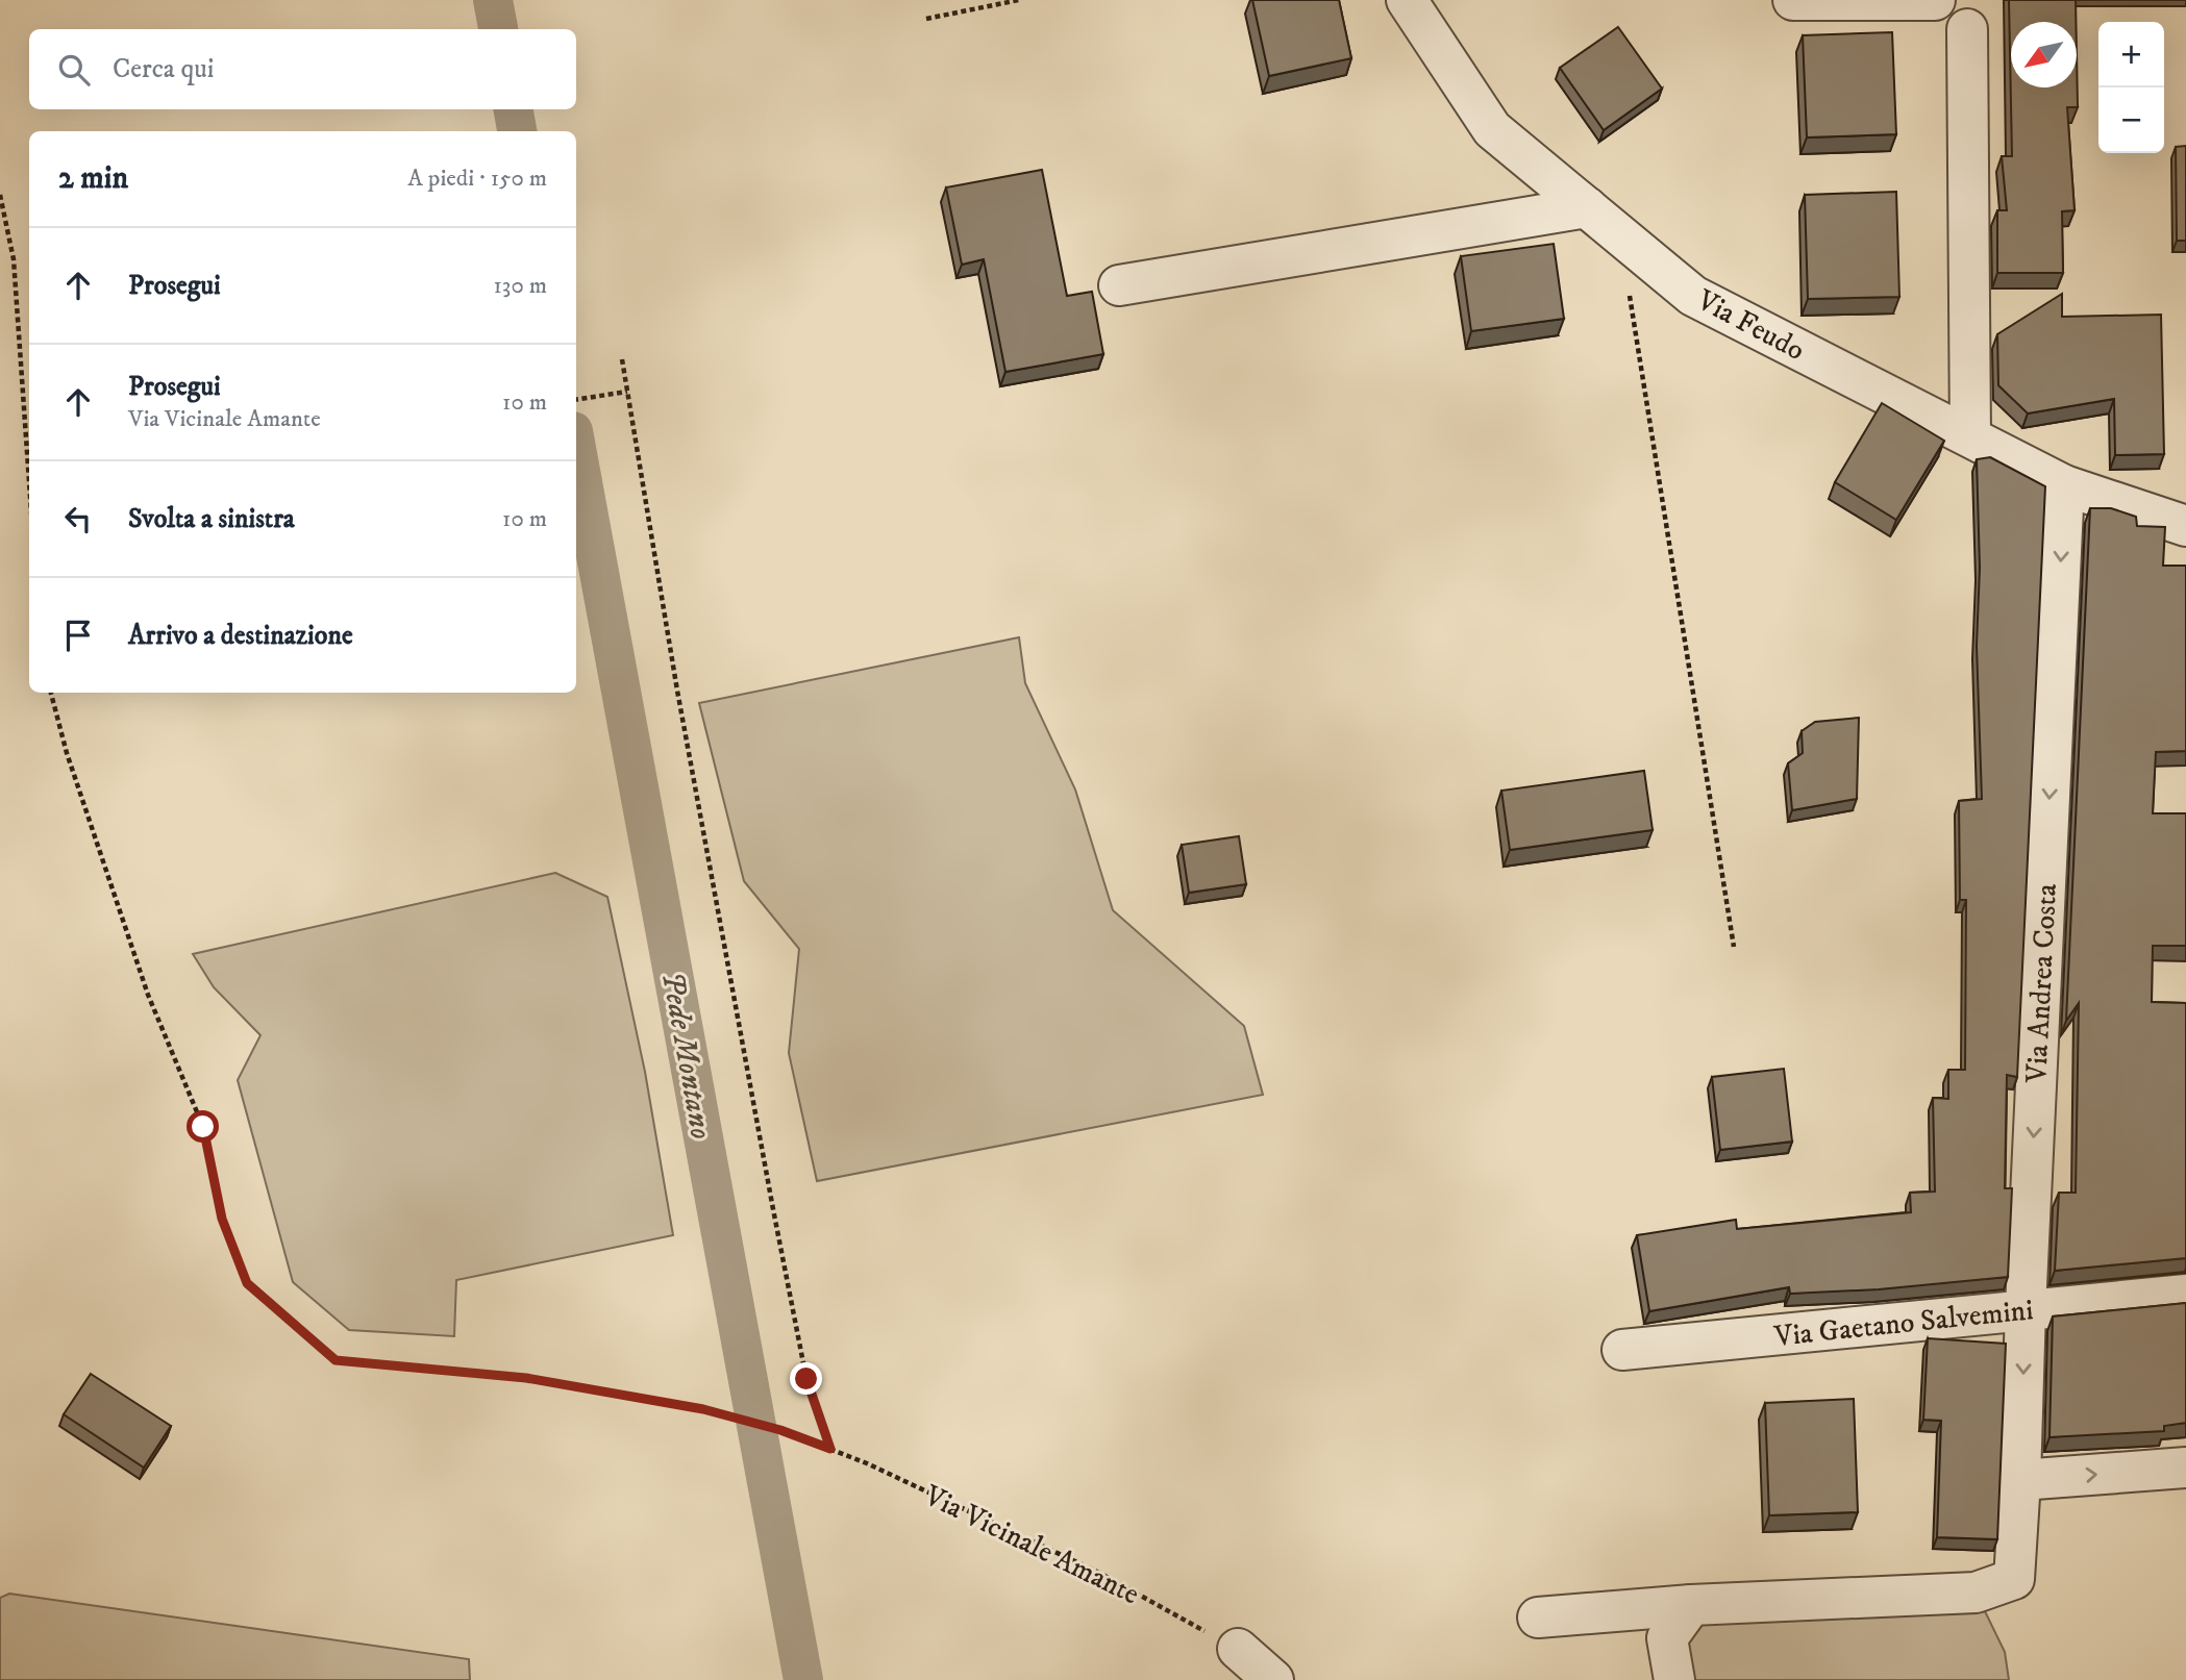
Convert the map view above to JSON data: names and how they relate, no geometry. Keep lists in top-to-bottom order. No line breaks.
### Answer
{"streets":{"street":["Via Feudo","Via Andrea Costa","Via Gaetano Salvemini"],"path":["Via Vicinale Amante"]},"crossings":[["Via Feudo","Via Andrea Costa"],["Via Andrea Costa","Via Gaetano Salvemini"]],"one_way":["Via Andrea Costa"],"water":["Pede Montano"],"north":"bottom left","page":{"map_buttons":["+","−"],"search":"Cerca qui","heading":["2 min","A piedi · 150 m"],"list":[["Prosegui","130 m"],["Prosegui","Via Vicinale Amante","10 m"],["Svolta a sinistra","10 m"],"Arrivo a destinazione"]}}
